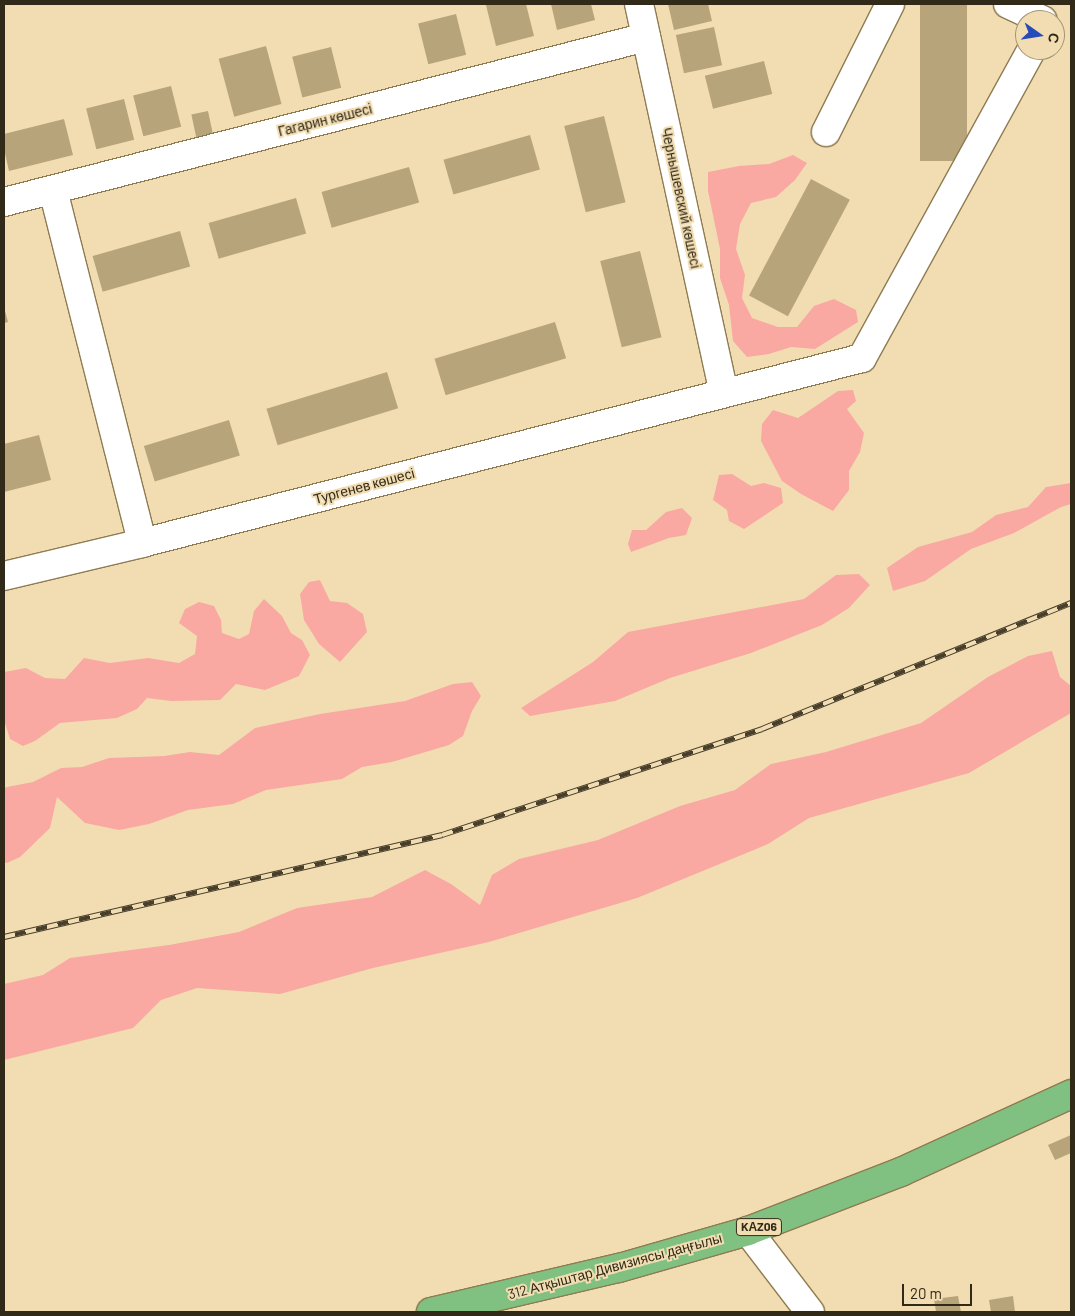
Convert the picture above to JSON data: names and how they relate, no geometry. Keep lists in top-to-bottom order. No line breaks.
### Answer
{"streets":{"highway":["KАZ06","312 Атқыштар Дивизиясы даңғылы"],"street":["Гагарин көшесі","Чернышевский көшесі","Тургенев көшесі"]},"crossings":[["Гагарин көшесі","Чернышевский көшесі"],["Чернышевский көшесі","Тургенев көшесі"]],"scale_bar":"20 m","north":"right"}
